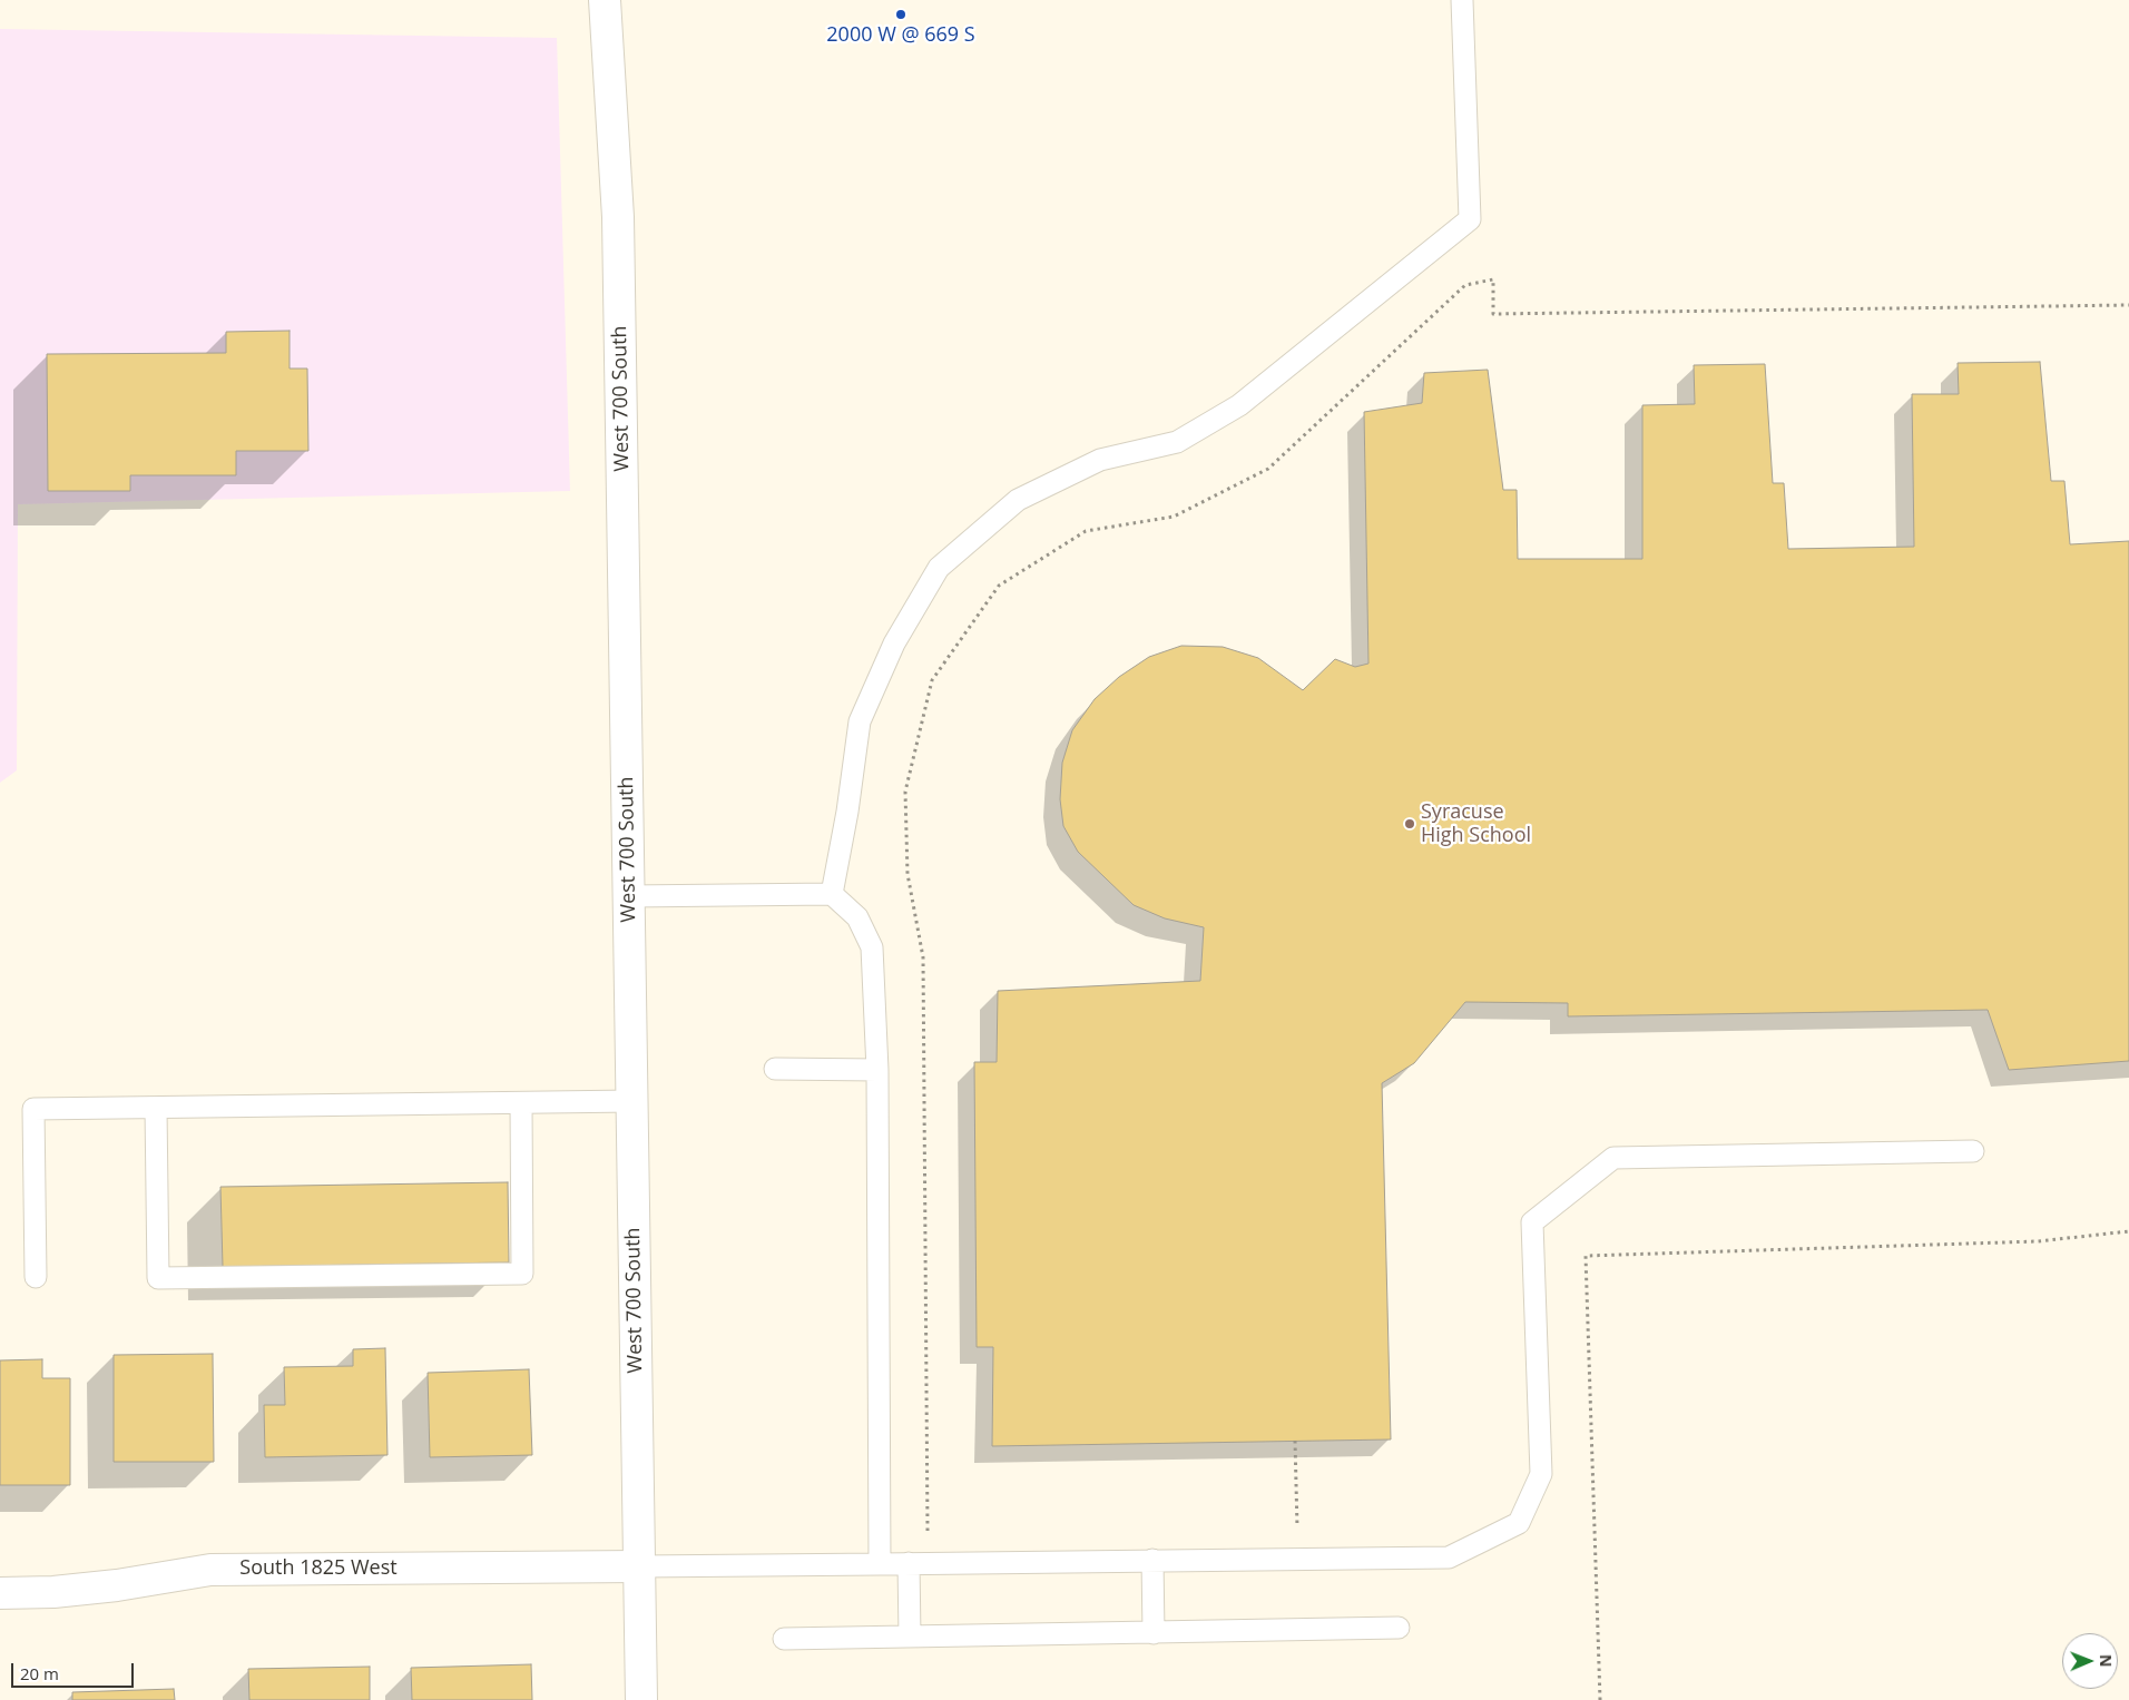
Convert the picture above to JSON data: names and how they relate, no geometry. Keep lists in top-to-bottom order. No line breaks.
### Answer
{"streets":{"street":["West 700 South","South 1825 West"]},"crossings":[["West 700 South","South 1825 West"]],"places":["2000 W @ 669 S","Syracuse High School"],"scale_bar":"20 m","north":"right"}
